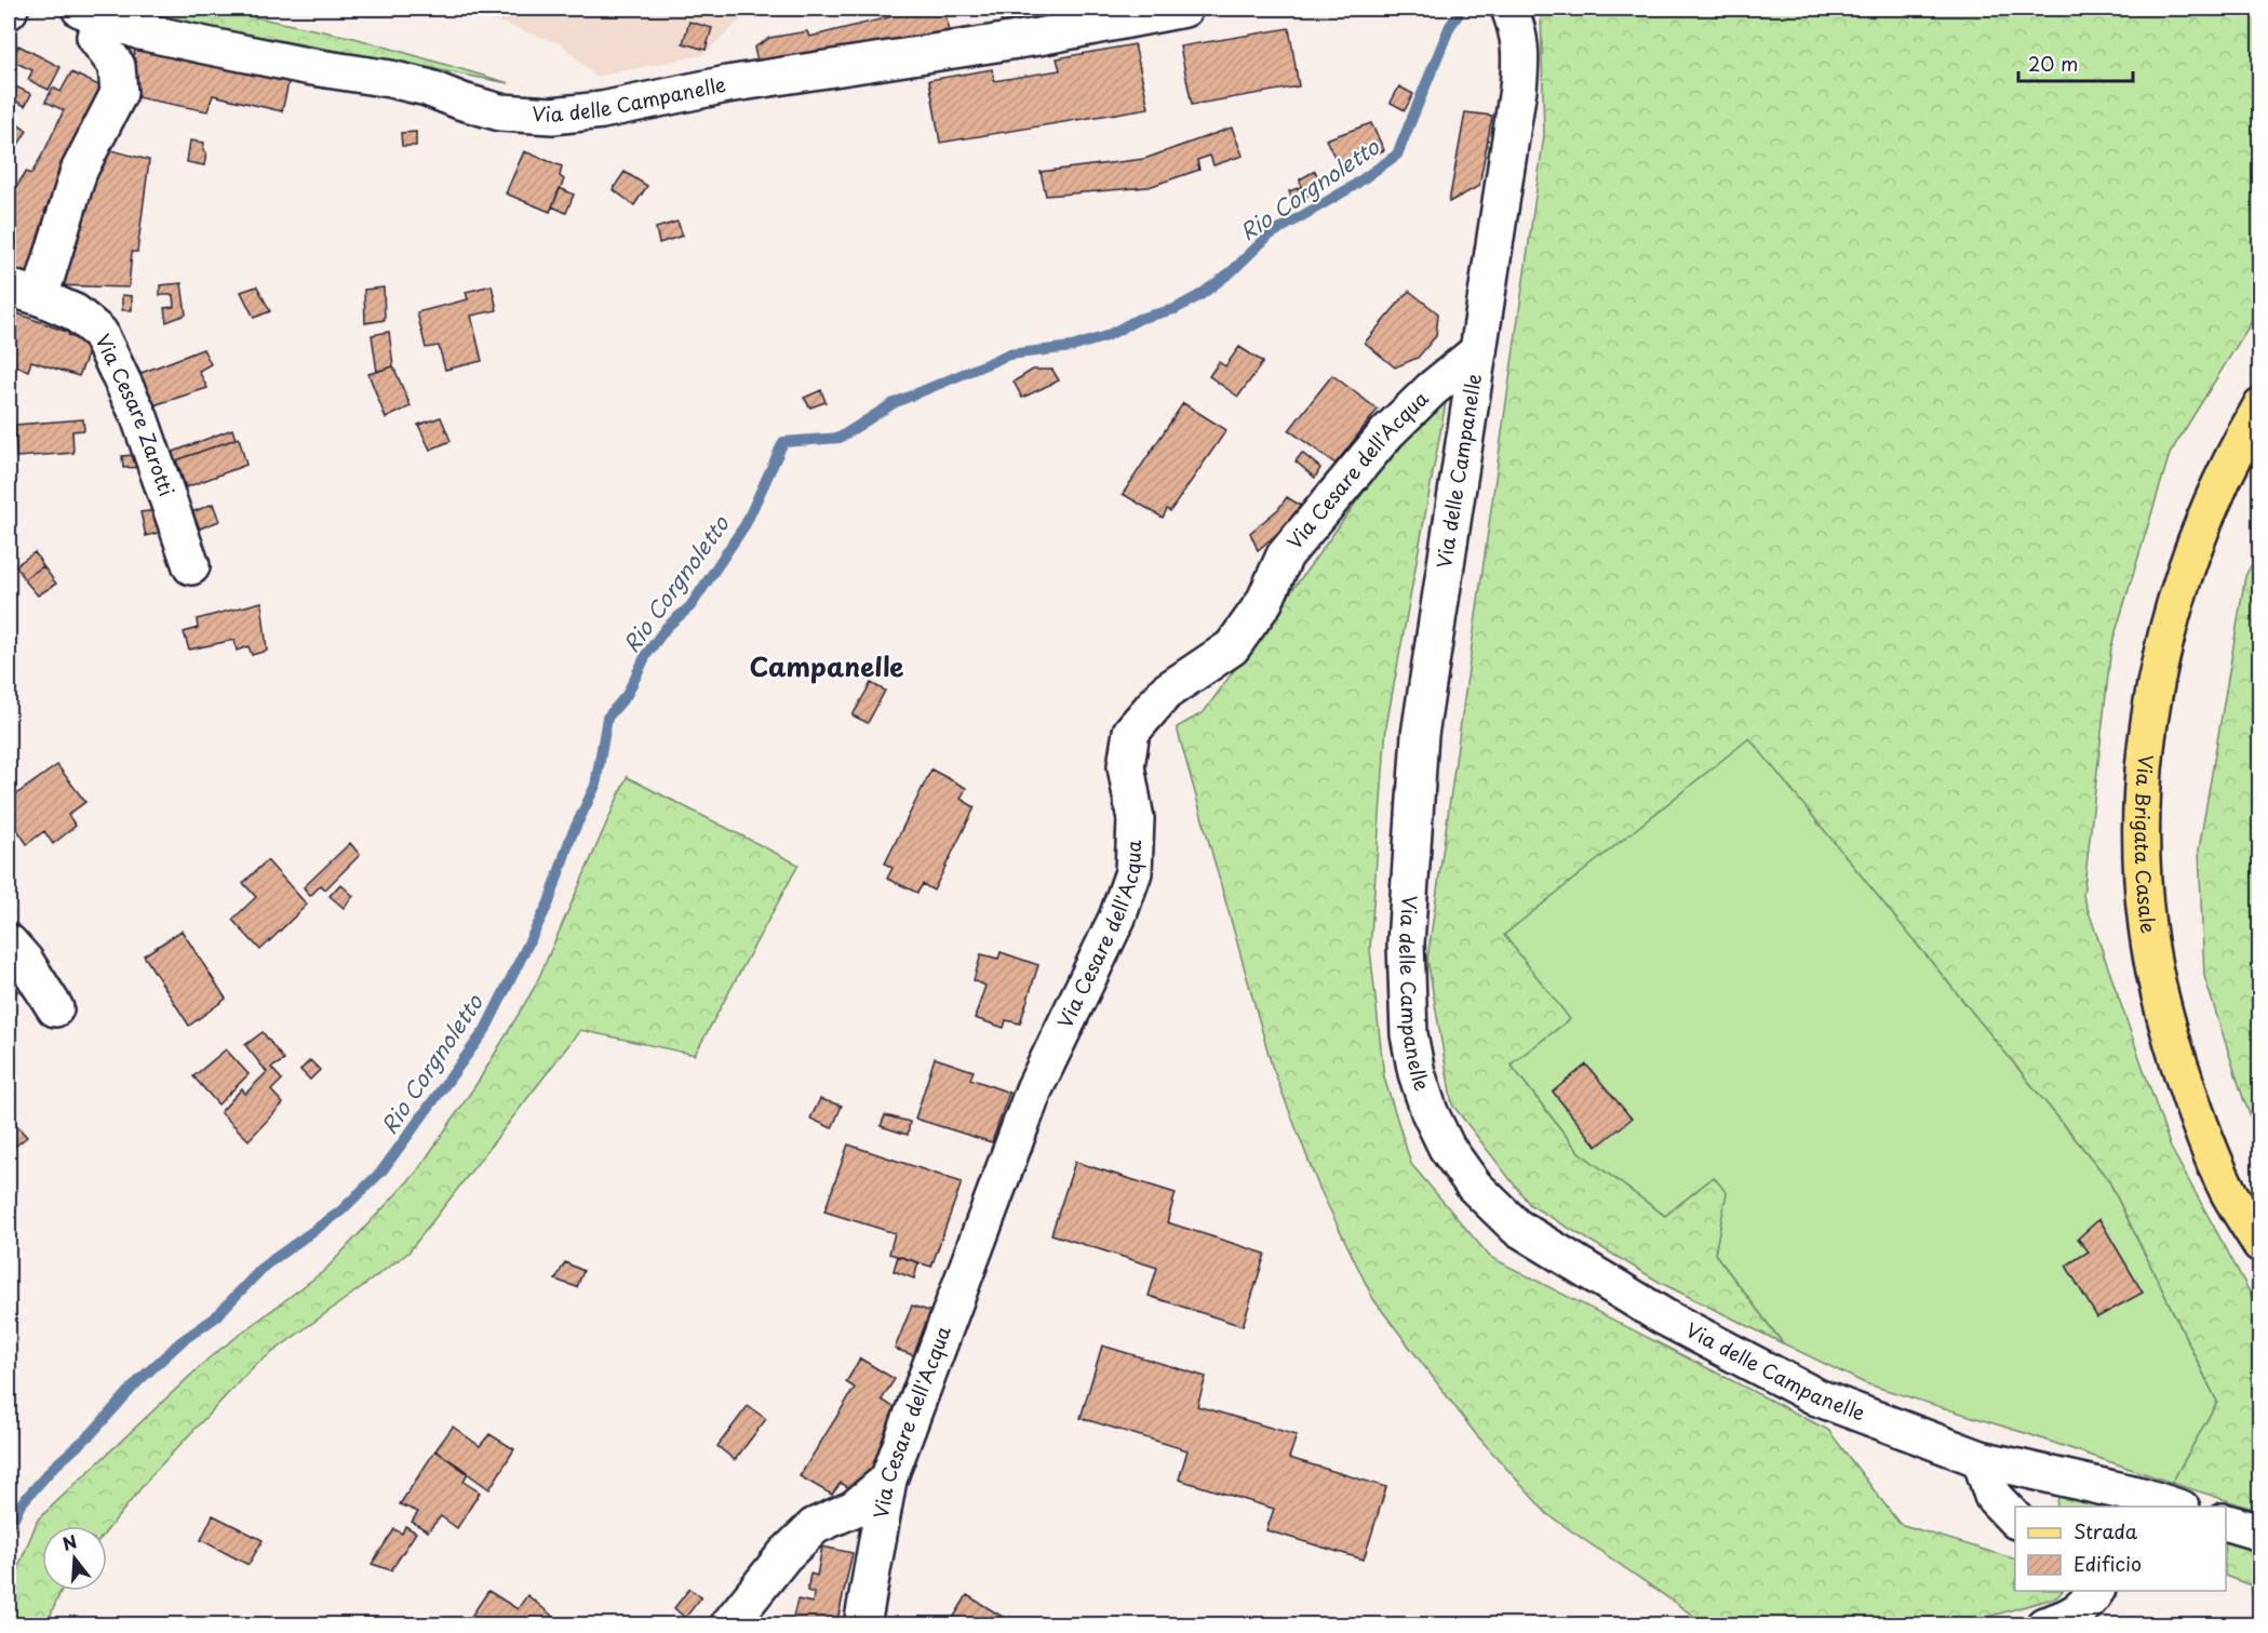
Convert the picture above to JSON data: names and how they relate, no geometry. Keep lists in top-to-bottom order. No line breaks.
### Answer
{"streets":{"main road":["Via Brigata Casale"],"street":["Via delle Campanelle","Via Cesare Zarotti","Via Cesare dell'Acqua"]},"crossings":[["Via delle Campanelle","Via Cesare Zarotti"],["Via delle Campanelle","Via Cesare dell'Acqua"]],"districts":["Campanelle"],"water":["Rio Corgnoletto"],"legend":["Strada","Edificio"],"scale_bar":"20 m","north":"top"}
